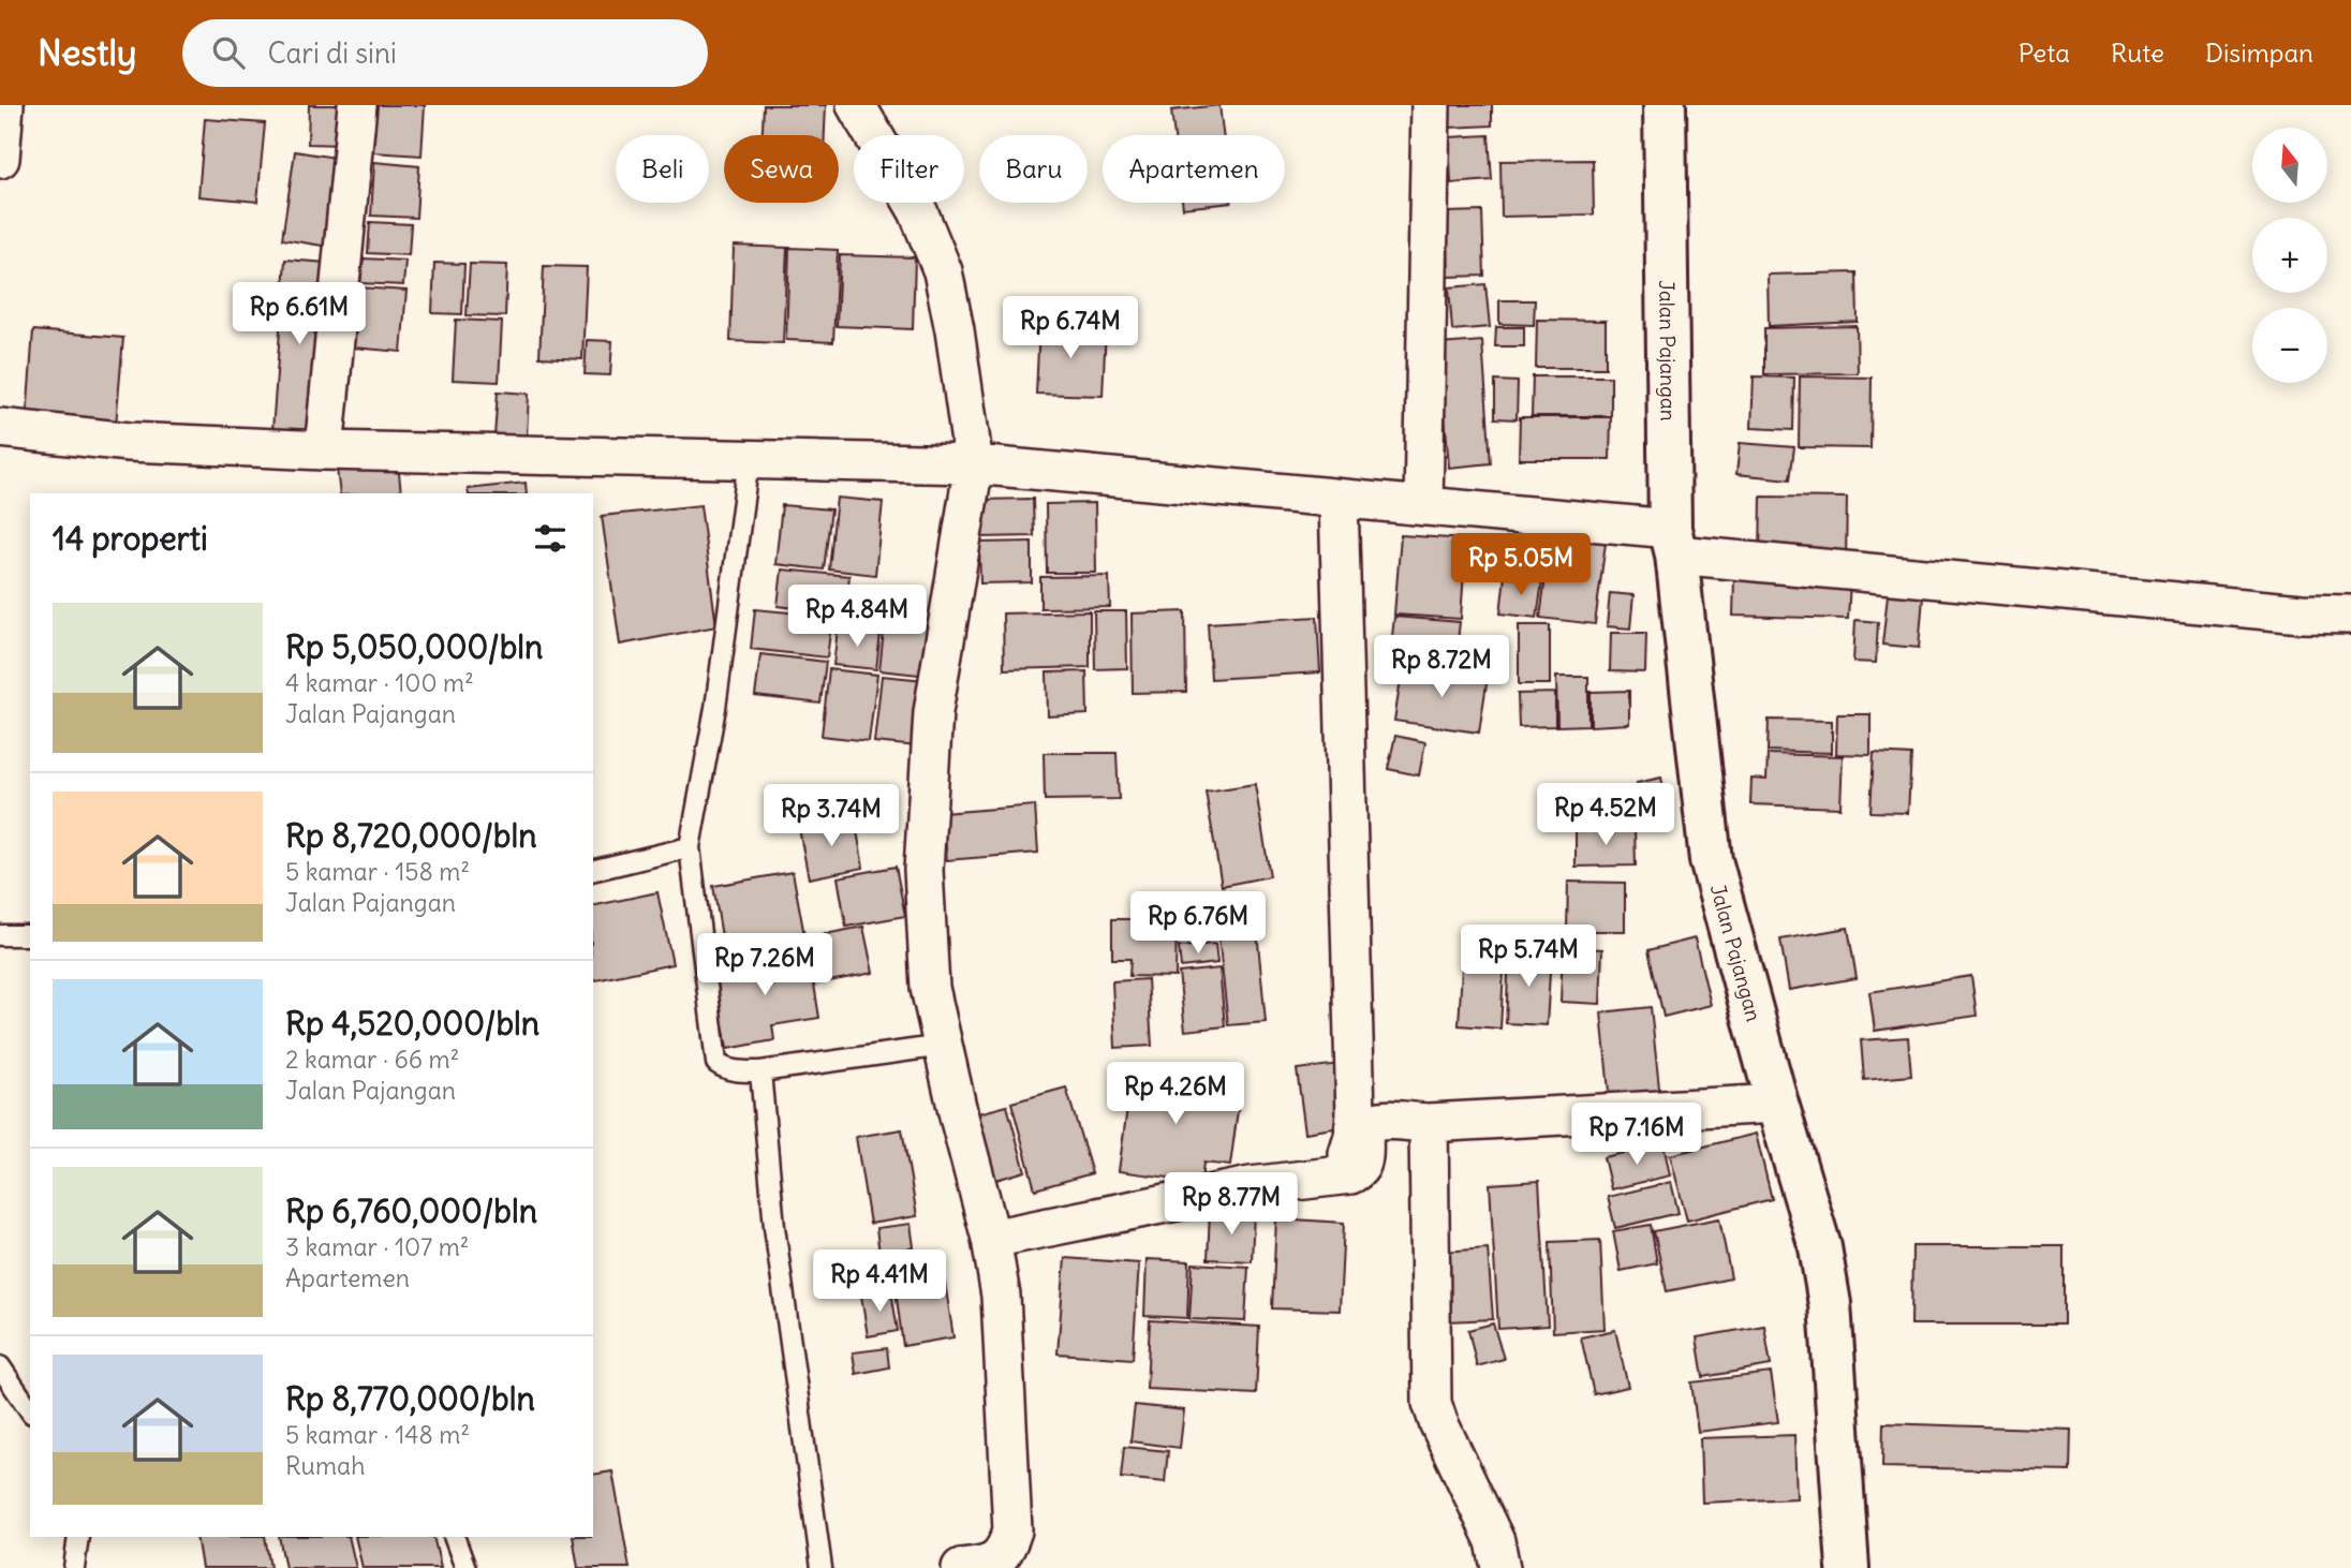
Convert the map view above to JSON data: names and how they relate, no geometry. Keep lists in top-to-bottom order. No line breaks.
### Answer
{"streets":{"main road":["Jalan Pajangan"]},"north":"top","page":{"header":"Nestly","search":"Cari di sini","nav":["Peta","Rute","Disimpan"],"map_buttons":["+","−"],"chip":["Beli","Sewa","Filter","Baru","Apartemen"],"price":["Rp 6.61M","Rp 6.74M","Rp 5.05M","Rp 4.84M","Rp 8.72M","Rp 4.52M","Rp 3.74M","Rp 6.76M","Rp 5.74M","Rp 7.26M","Rp 4.26M","Rp 7.16M","Rp 8.77M","Rp 4.41M"],"heading":"14 properti","list":[{"name":"Rp 5,050,000/bln","note":"4 kamar · 100 m² · Jalan Pajangan"},{"name":"Rp 8,720,000/bln","note":"5 kamar · 158 m² · Jalan Pajangan"},{"name":"Rp 4,520,000/bln","note":"2 kamar · 66 m² · Jalan Pajangan"},{"name":"Rp 6,760,000/bln","note":"3 kamar · 107 m² · Apartemen"},{"name":"Rp 8,770,000/bln","note":"5 kamar · 148 m² · Rumah"}]}}
